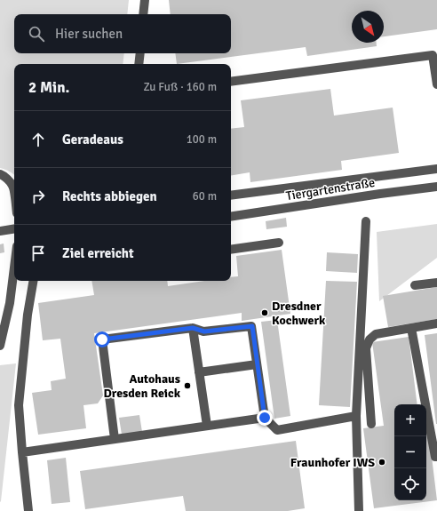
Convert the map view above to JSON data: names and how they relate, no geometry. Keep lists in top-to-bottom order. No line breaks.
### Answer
{"streets":{"lane":["Tiergartenstraße"]},"places":["Dresdner Kochwerk","Autohaus Dresden Reick","Fraunhofer IWS"],"north":"bottom right","page":{"search":"Hier suchen","heading":["2 Min.","Zu Fuß · 160 m"],"list":[["Geradeaus","100 m"],["Rechts abbiegen","60 m"],"Ziel erreicht"],"map_buttons":["+","−"]}}
